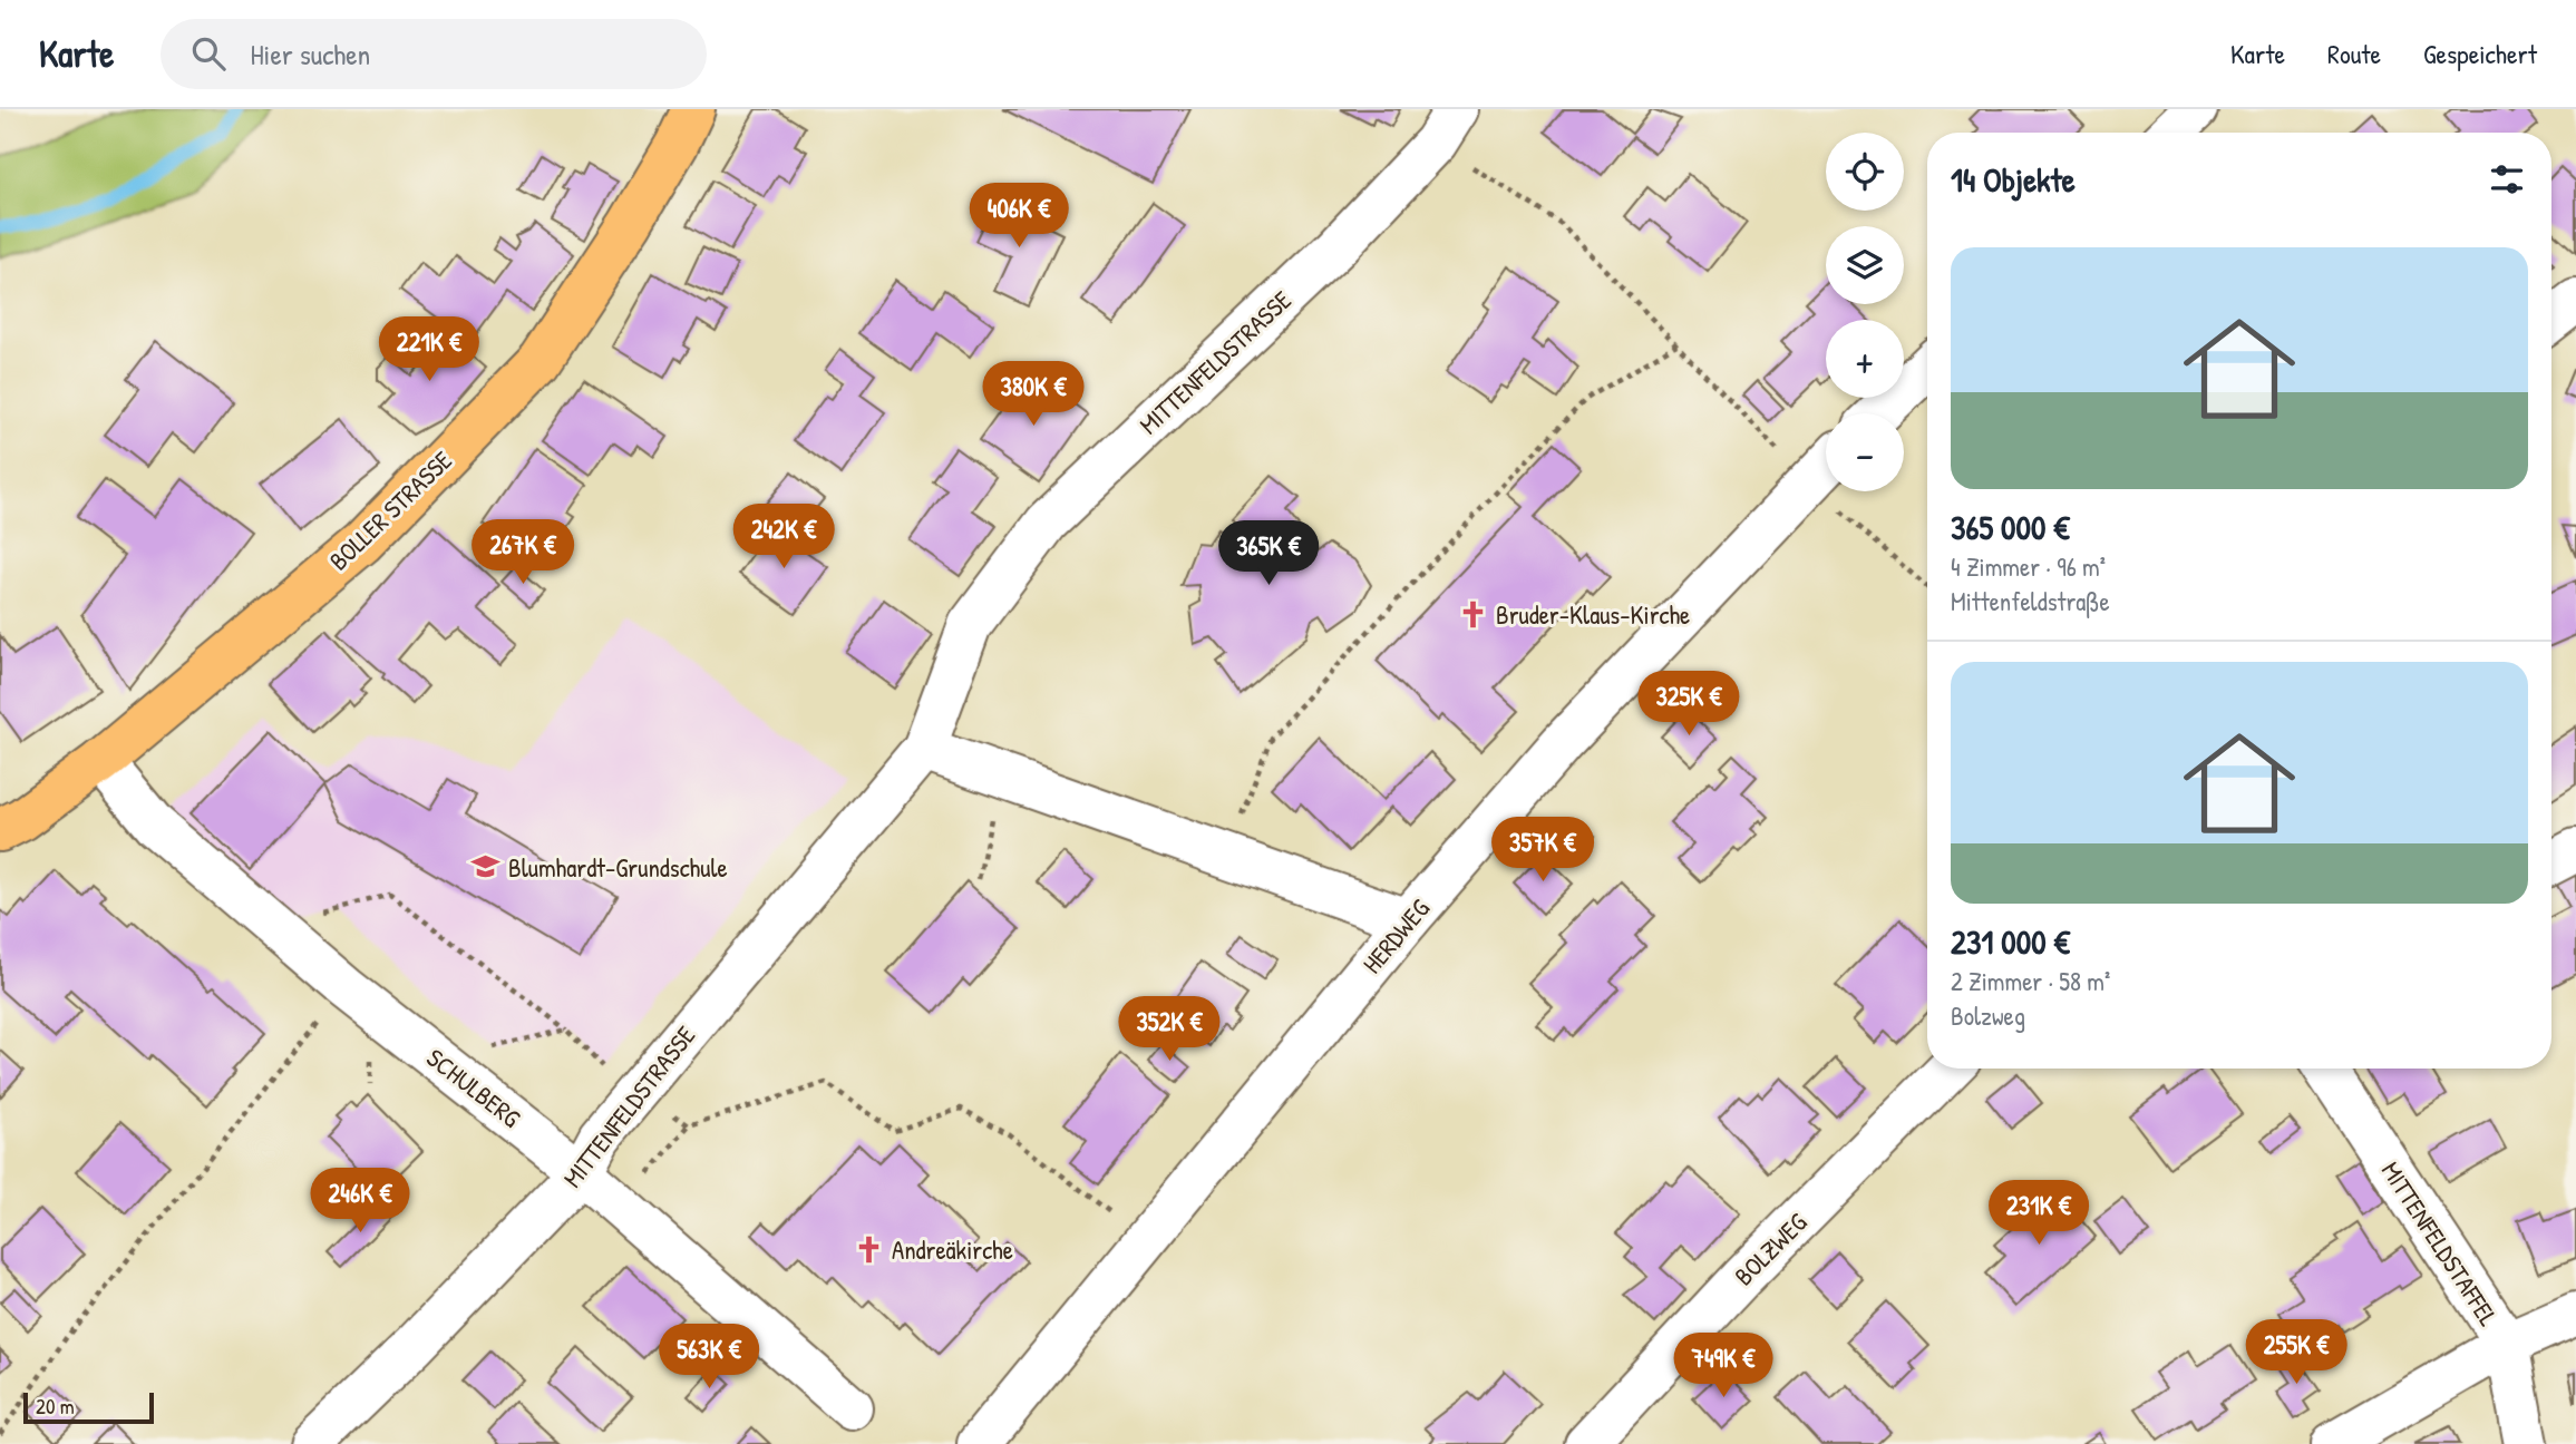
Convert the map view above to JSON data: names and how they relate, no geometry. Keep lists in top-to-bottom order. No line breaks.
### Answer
{"streets":{"main road":["BOLLER STRASSE"],"street":["MITTENFELDSTRASSE","HERDWEG","SCHULBERG","MITTENFELDSTAFFEL","BOLZWEG"]},"crossings":[["MITTENFELDSTRASSE","SCHULBERG"],["BOLLER STRASSE","SCHULBERG"]],"places":{"church":["Bruder-Klaus-Kirche","Andreäkirche"],"school or university":["Blumhardt-Grundschule"]},"scale_bar":"20 m","page":{"header":"Karte","search":"Hier suchen","nav":["Karte","Route","Gespeichert"],"map_buttons":["+","−"],"heading":"14 Objekte","price":["406K €","221K €","380K €","242K €","267K €","365K €","325K €","357K €","352K €","246K €","231K €","255K €","563K €","749K €"],"list":[{"name":"365 000 €","note":"4 Zimmer · 96 m² · Mittenfeldstraße"},{"name":"231 000 €","note":"2 Zimmer · 58 m² · Bolzweg"}],"scale":"20 m"}}
